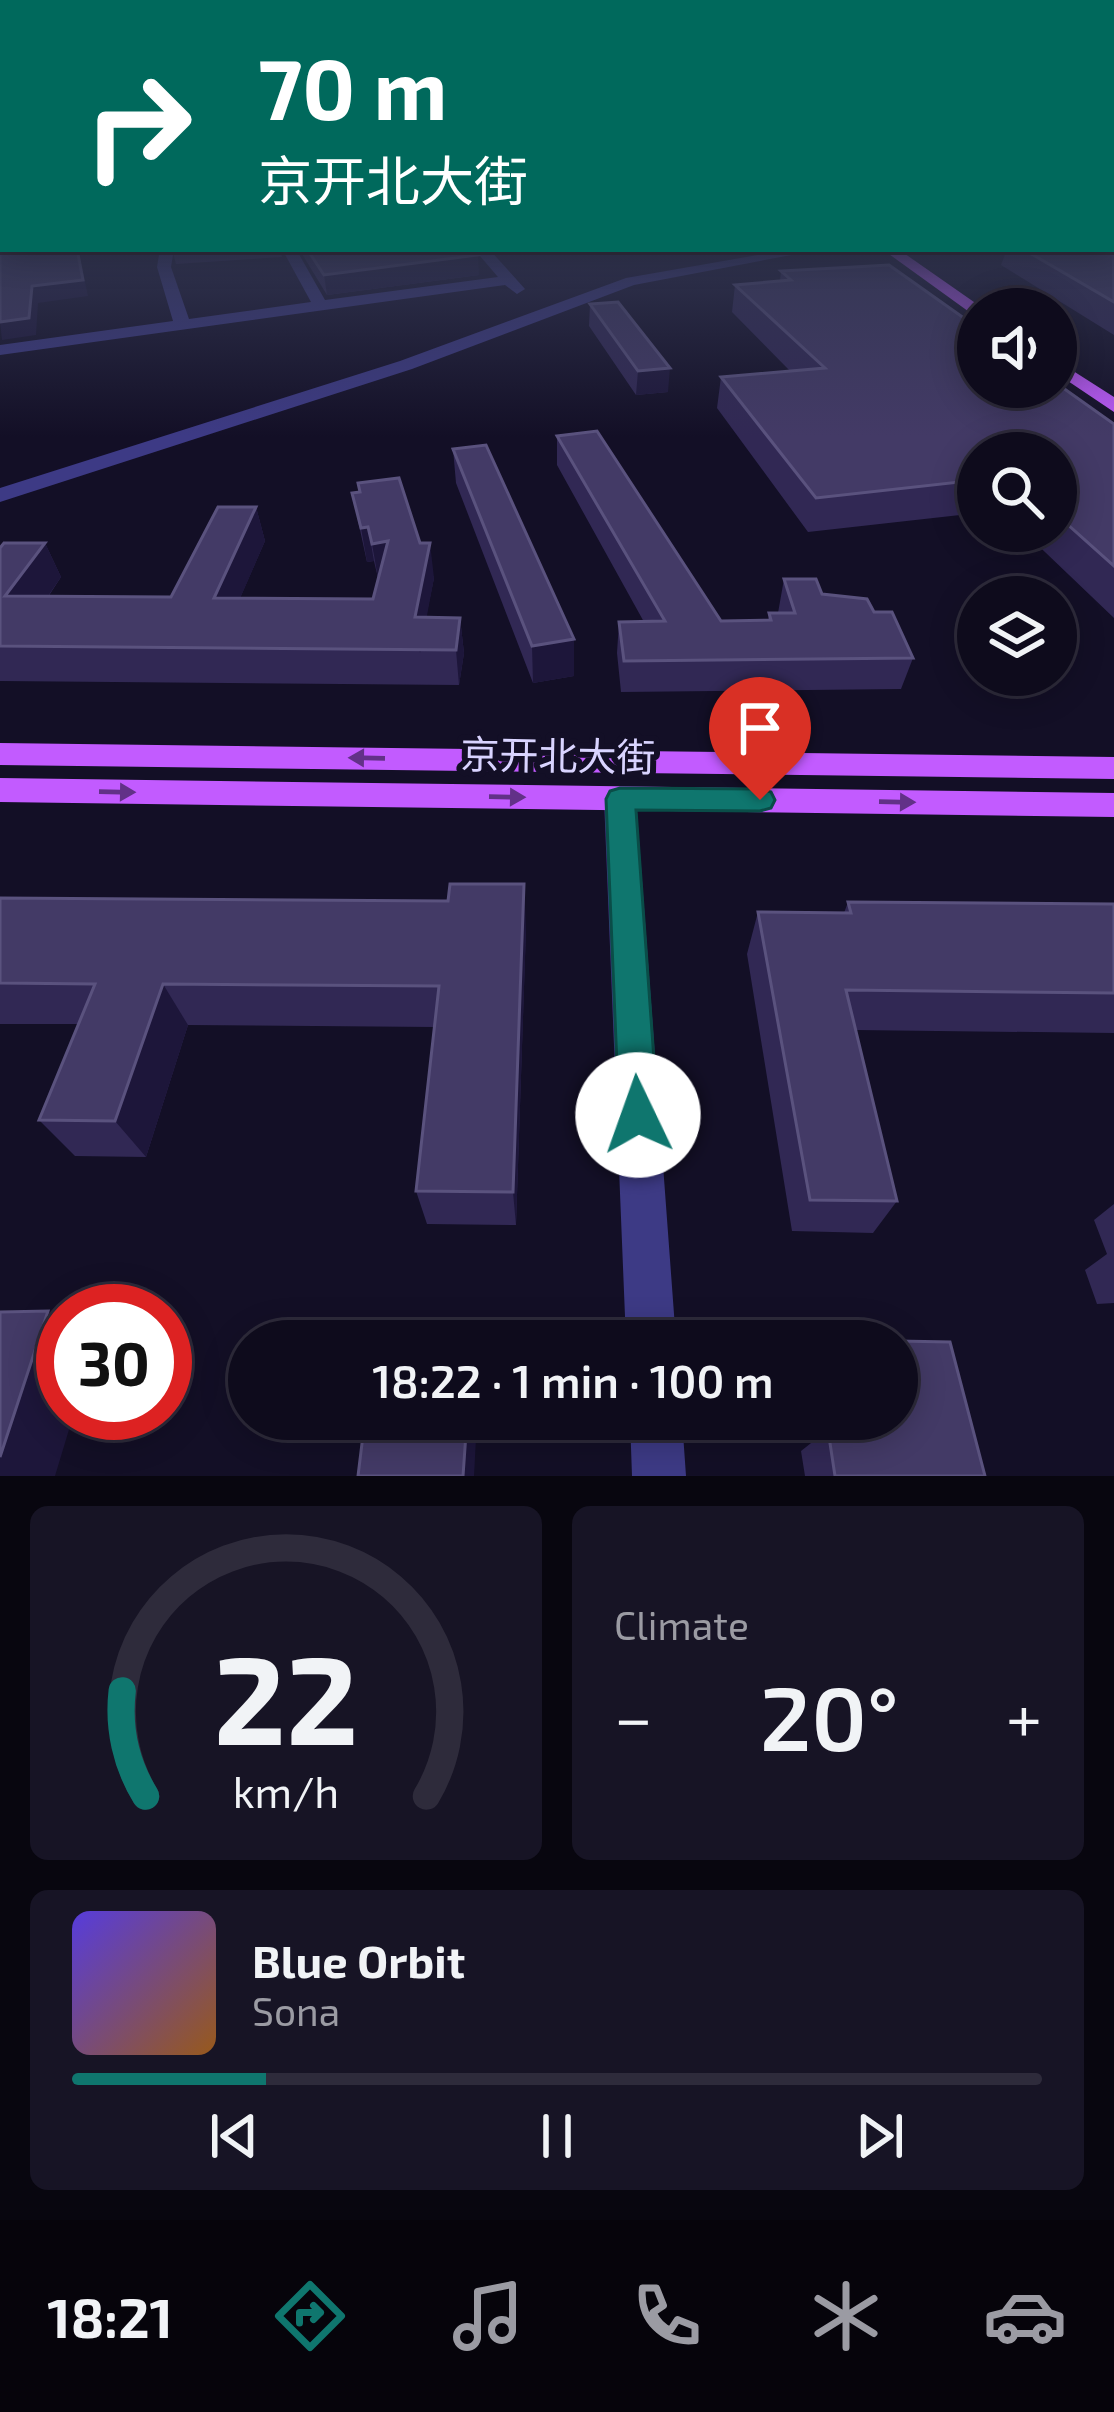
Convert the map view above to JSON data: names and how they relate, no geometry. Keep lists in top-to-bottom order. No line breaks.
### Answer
{"streets":{"main road":["京开北大街"]},"page":{"turn":["70 m","京开北大街"],"limit":"30","trip":"18:22 · 1 min · 100 m","tile":"Climate","heat":["−","20°","+"],"song":["Blue Orbit","Sona"],"tabs":"18:21","gauge":["22","km/h"]}}
